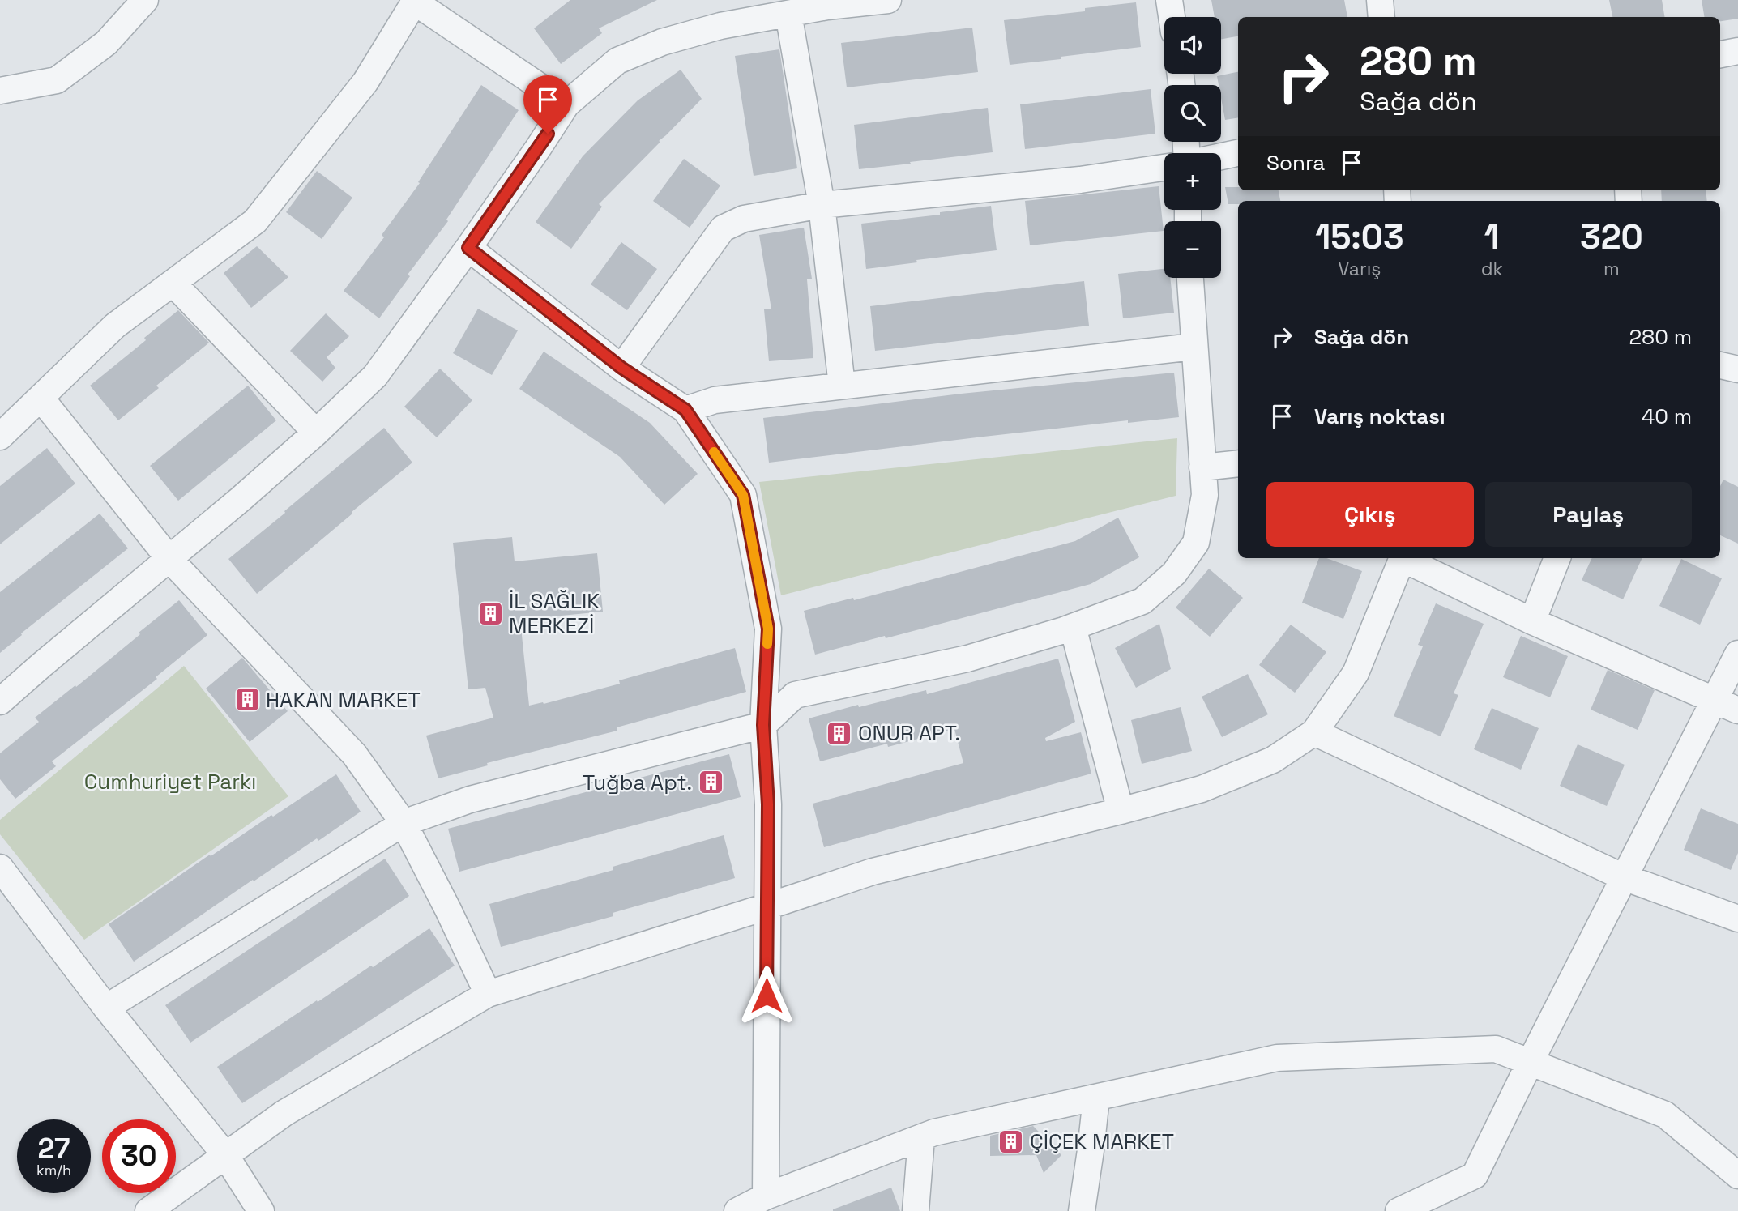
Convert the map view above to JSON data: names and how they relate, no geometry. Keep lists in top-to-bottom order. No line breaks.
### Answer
{"parks":["Cumhuriyet Parkı"],"places":{"building":["İL SAĞLIK MERKEZİ","HAKAN MARKET","ONUR APT.","Tuğba Apt.","ÇİÇEK MARKET"]},"page":{"map_buttons":["+","−"],"turn":["280 m","Sağa dön"],"then":"Sonra","eta":["15:03","Varış","1","dk","320","m"],"list":[{"name":"Sağa dön","value":"280 m"},{"name":"Varış noktası","value":"40 m"}],"buttons":["Çıkış","Paylaş"],"speed":"27 km/h","limit":"30"}}
